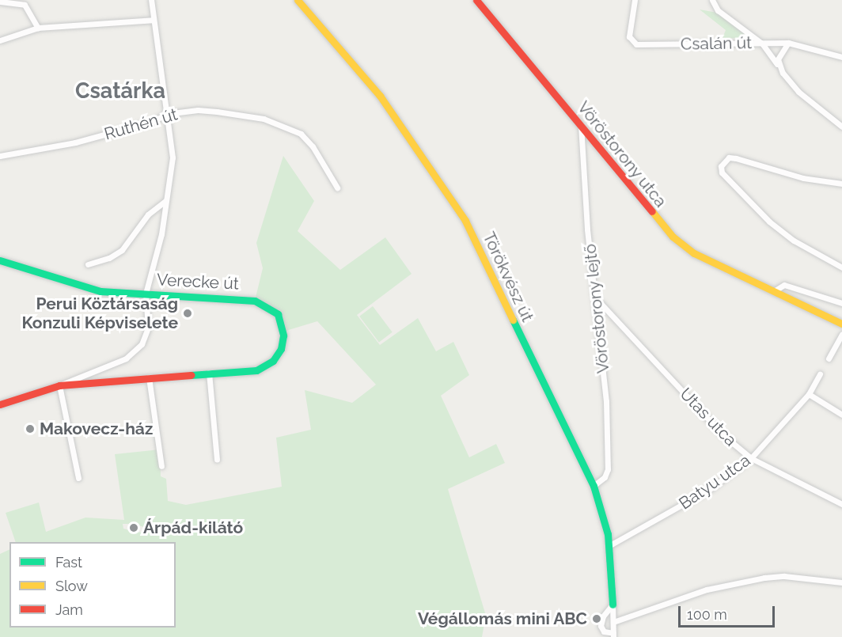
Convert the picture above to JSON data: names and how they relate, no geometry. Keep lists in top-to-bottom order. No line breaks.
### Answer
{"streets":{"street":["Csalán út","Ruthén út","Vöröstorony utca","Törökvész út","Verecke út","Vöröstorony lejtő","Utas utca","Batyu utca"]},"crossings":[["Vöröstorony utca","Vöröstorony lejtő"],["Törökvész út","Vöröstorony lejtő"],["Törökvész út","Batyu utca"],["Vöröstorony lejtő","Utas utca"],["Utas utca","Batyu utca"]],"districts":["Csatárka"],"places":["Perui Köztársaság Konzuli Képviselete","Makovecz-ház","Árpád-kilátó","Végállomás mini ABC"],"legend":["Fast","Slow","Jam"],"scale_bar":"100 m"}
